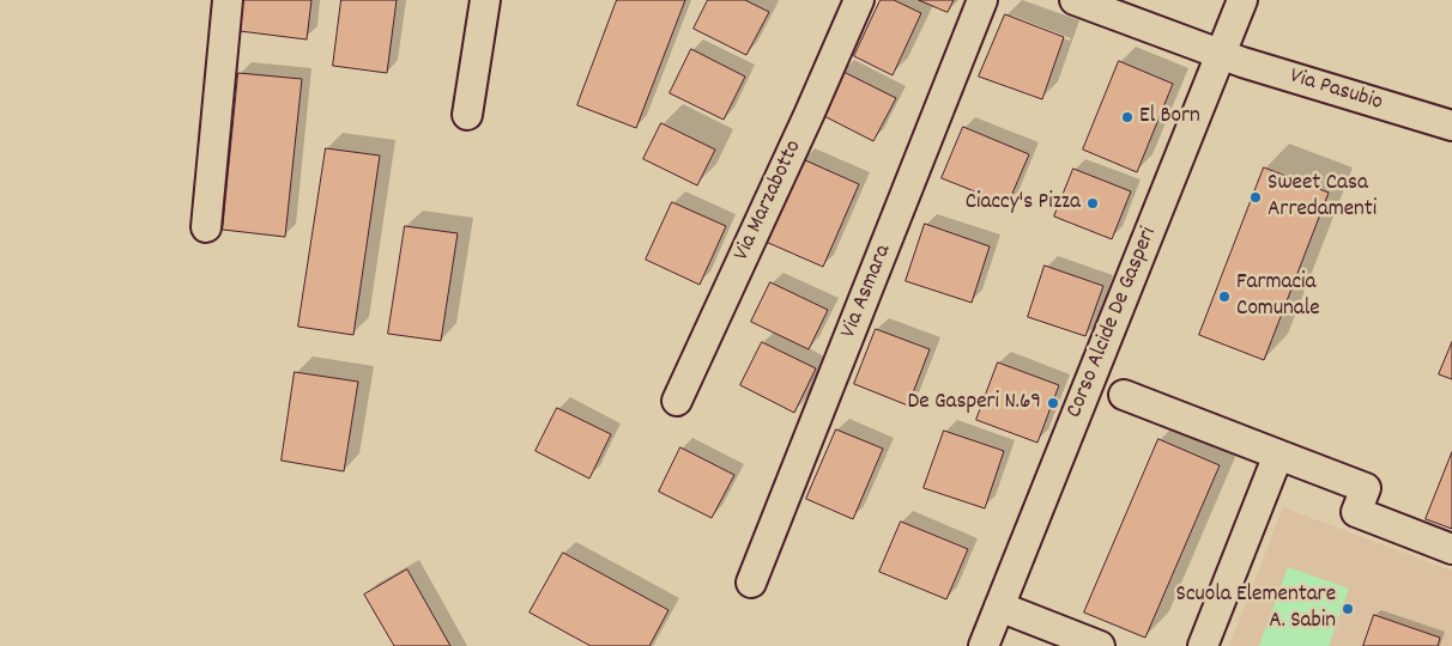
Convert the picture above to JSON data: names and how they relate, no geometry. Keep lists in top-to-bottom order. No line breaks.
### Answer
{"streets":{"street":["Via Pasubio","Via Marzabotto","Via Asmara","Corso Alcide De Gasperi"]},"crossings":[["Via Pasubio","Corso Alcide De Gasperi"]],"places":["El Born","Sweet Casa Arredamenti","Ciaccy's Pizza","Farmacia Comunale","De Gasperi N.69","Scuola Elementare A. Sabin"]}
